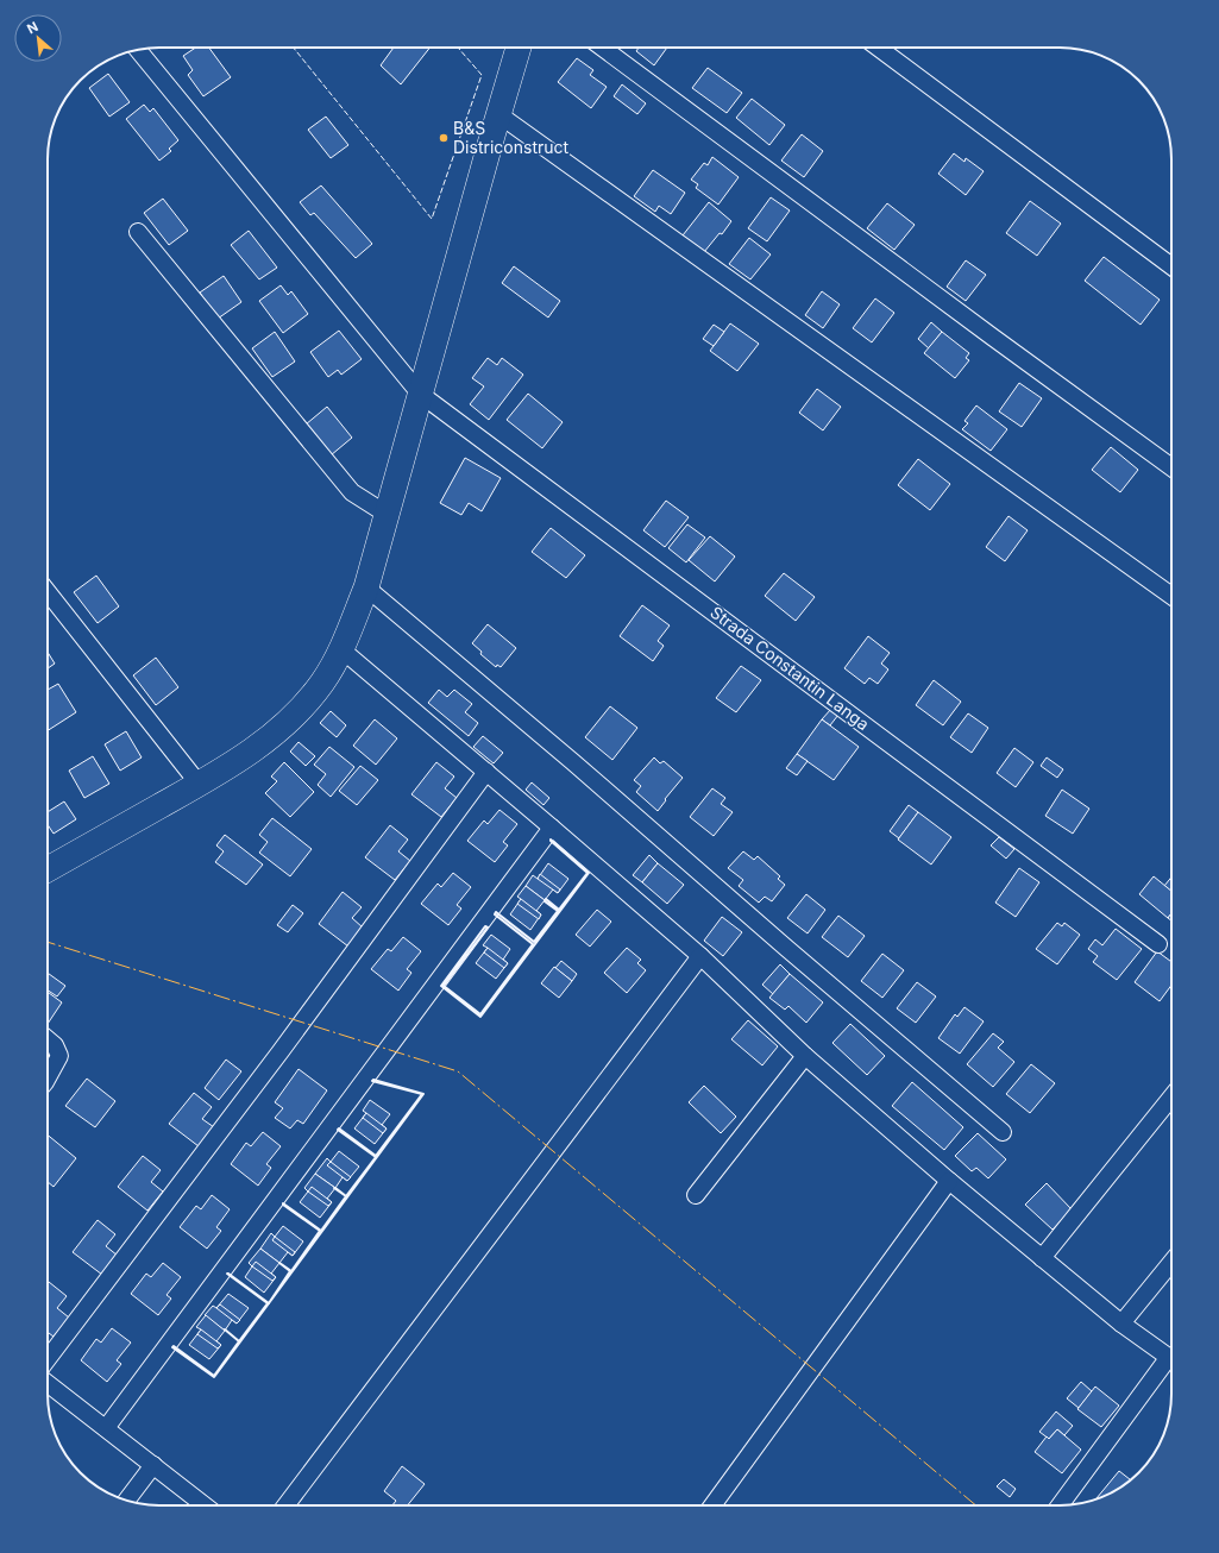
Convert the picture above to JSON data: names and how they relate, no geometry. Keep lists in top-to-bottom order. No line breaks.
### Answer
{"streets":{"street":["Strada Constantin Langa"]},"places":["B&S Districonstruct"],"north":"top left"}
